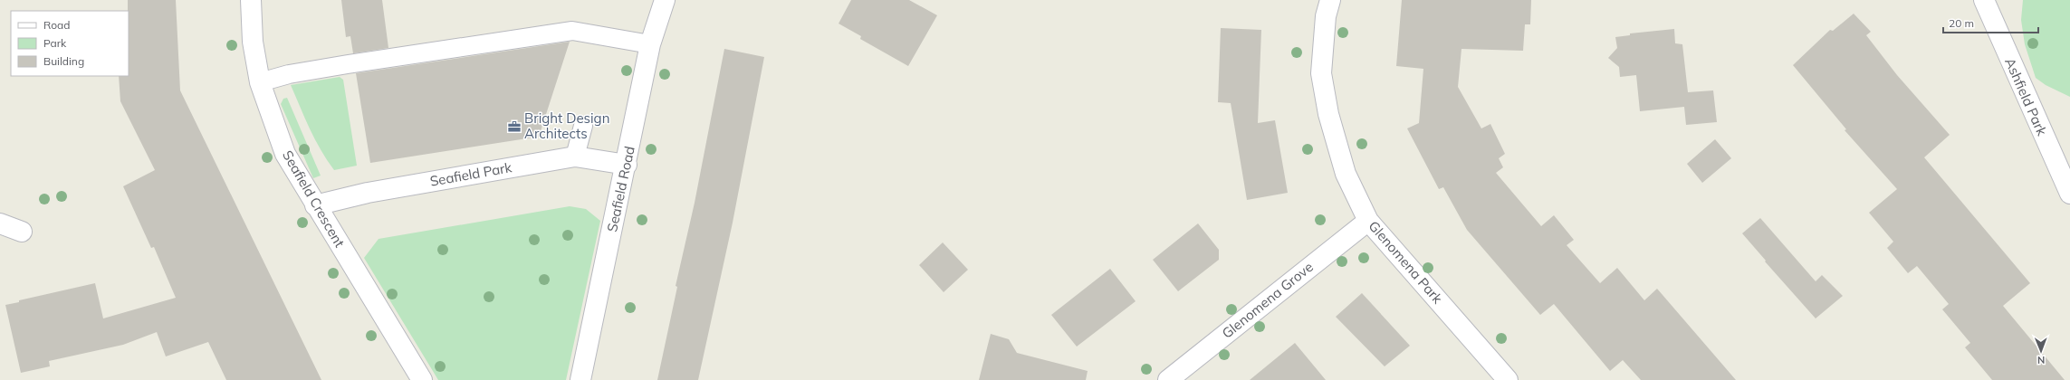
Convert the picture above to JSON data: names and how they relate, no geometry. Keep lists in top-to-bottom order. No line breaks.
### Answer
{"streets":{"street":["Ashfield Park","Seafield Park","Seafield Road","Seafield Crescent","Glenomena Park","Glenomena Grove"]},"crossings":[["Seafield Park","Seafield Road"],["Seafield Park","Seafield Crescent"],["Glenomena Park","Glenomena Grove"]],"places":{"office":["Bright Design Architects"]},"legend":["Road","Park","Building"],"scale_bar":"20 m","north":"bottom"}
